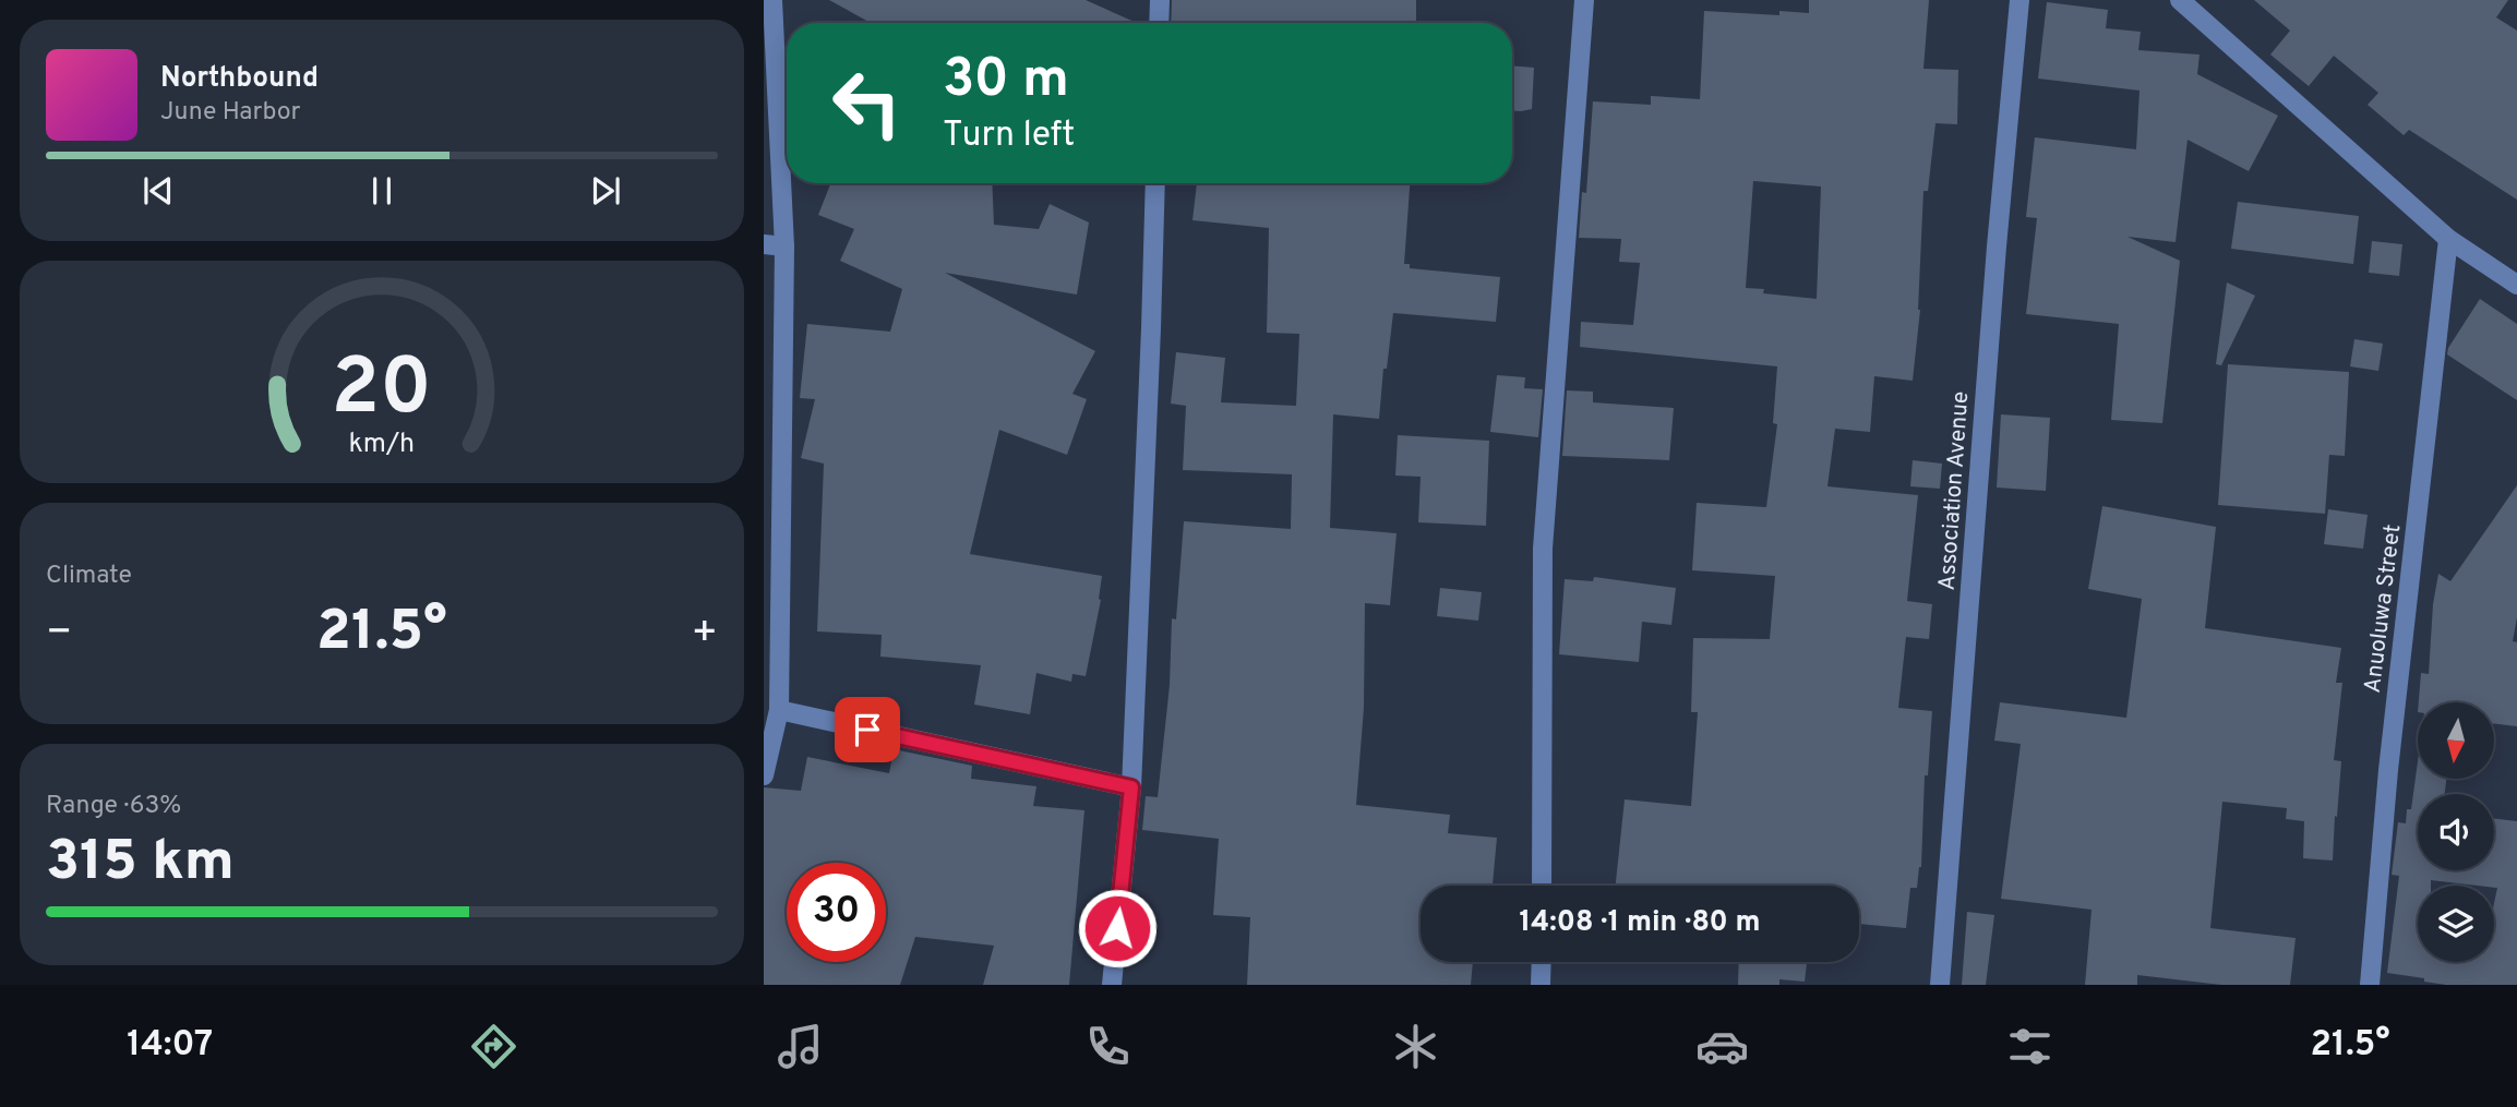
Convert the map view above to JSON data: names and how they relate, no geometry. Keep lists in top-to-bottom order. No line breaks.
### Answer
{"streets":{"street":["Association Avenue","Anuoluwa Street"]},"north":"bottom","page":{"turn":["30 m","Turn left"],"song":["Northbound","June Harbor"],"tile":["Climate",["Range · 63%","315 km"]],"heat":["−","21.5°","+"],"limit":"30","trip":"14:08 · 1 min · 80 m","tabs":["14:07","21.5°"],"gauge":["20","km/h"]}}
